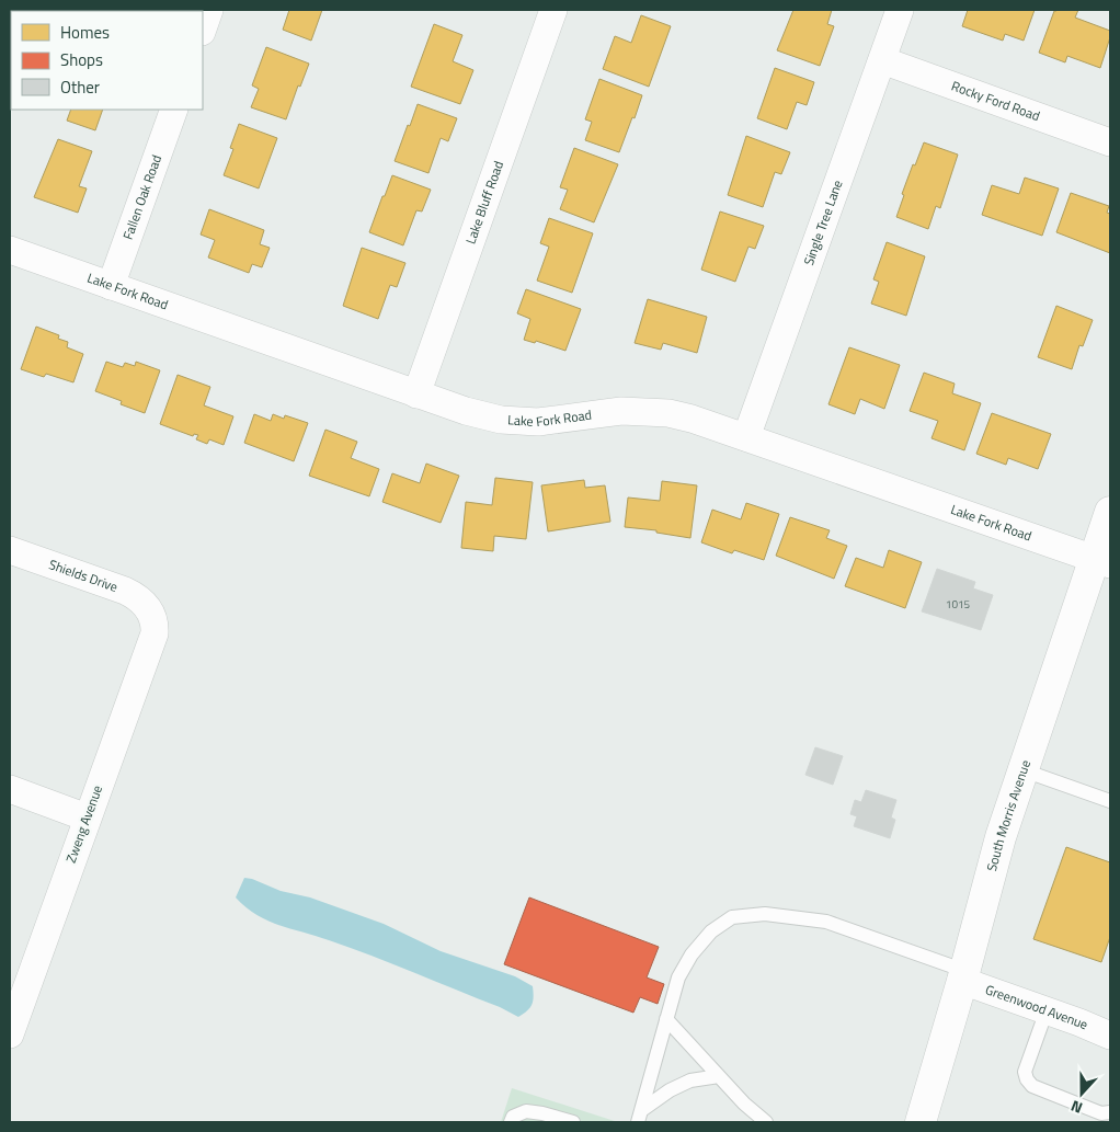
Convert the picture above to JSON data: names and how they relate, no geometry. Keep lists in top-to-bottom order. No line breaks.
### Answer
{"streets":{"street":["Rocky Ford Road","Fallen Oak Road","Lake Bluff Road","Single Tree Lane","Lake Fork Road","Shields Drive","South Morris Avenue","Zweng Avenue","Greenwood Avenue"]},"crossings":[["Rocky Ford Road","Single Tree Lane"],["Fallen Oak Road","Lake Fork Road"],["Lake Bluff Road","Lake Fork Road"],["Single Tree Lane","Lake Fork Road"],["Lake Fork Road","South Morris Avenue"],["Shields Drive","Zweng Avenue"],["South Morris Avenue","Greenwood Avenue"]],"house_numbers":["1015"],"legend":["Homes","Shops","Other"],"north":"bottom"}
